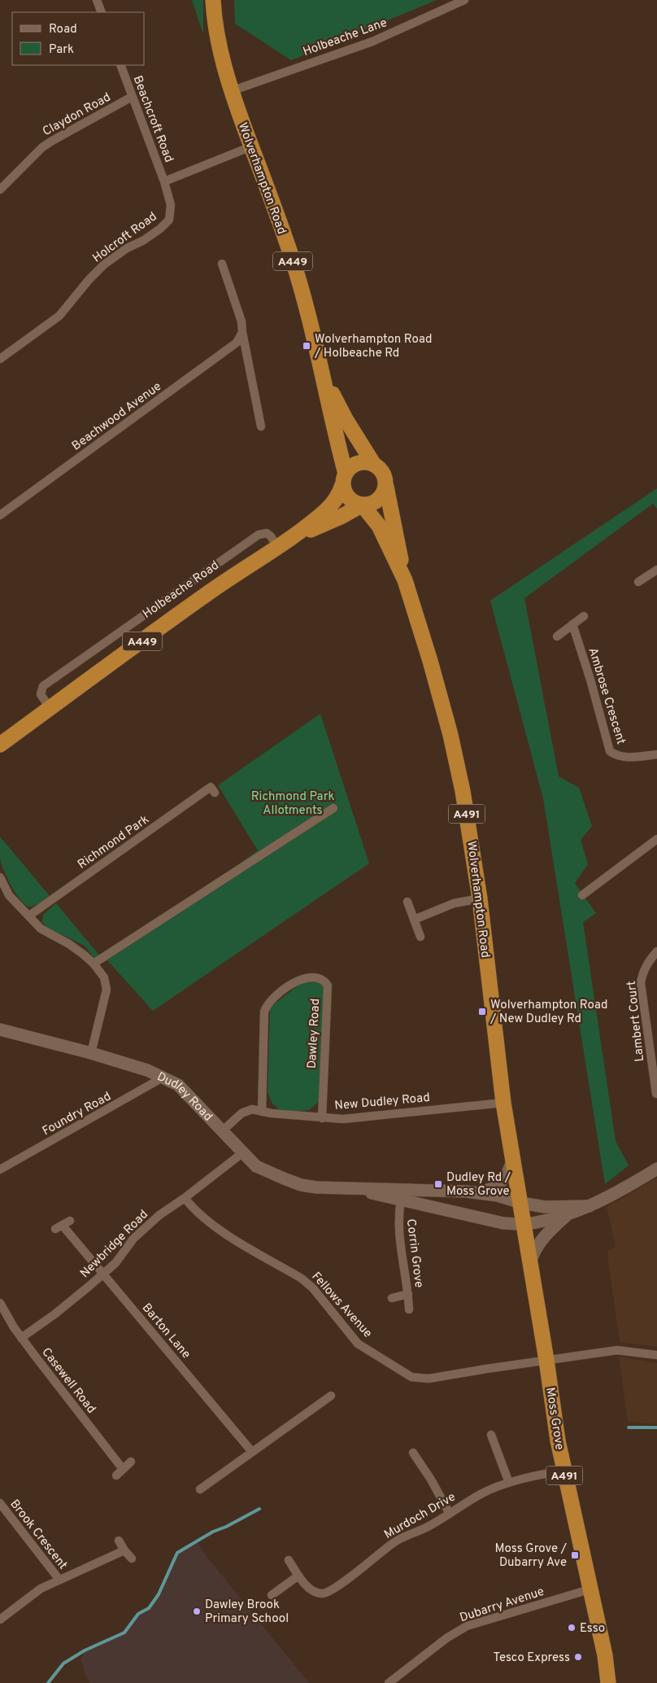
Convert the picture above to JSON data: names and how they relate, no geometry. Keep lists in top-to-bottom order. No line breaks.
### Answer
{"streets":{"highway":["Wolverhampton Road","A449","Holbeache Road","A491","Moss Grove"],"main road":["Dudley Road"],"street":["Holbeache Lane","Claydon Road","Beachcroft Road","Holcroft Road","Beachwood Avenue","Ambrose Crescent","Richmond Park","Lambert Court","Dawley Road","New Dudley Road","Foundry Road","Newbridge Road","Corrin Grove","Fellows Avenue","Barton Lane","Casewell Road","Murdoch Drive","Brook Crescent","Dubarry Avenue"]},"crossings":[["Holbeache Lane","Wolverhampton Road"],["Claydon Road","Beachcroft Road"],["Beachcroft Road","Wolverhampton Road"],["Beachcroft Road","Holcroft Road"],["Wolverhampton Road","Holbeache Road"],["Wolverhampton Road","Dudley Road"],["Wolverhampton Road","New Dudley Road"],["Wolverhampton Road","Moss Grove"],["Dawley Road","New Dudley Road"],["Dudley Road","New Dudley Road"],["Dudley Road","Foundry Road"],["Dudley Road","Newbridge Road"],["Dudley Road","Corrin Grove"],["Dudley Road","Moss Grove"],["Newbridge Road","Fellows Avenue"],["Newbridge Road","Barton Lane"],["Newbridge Road","Casewell Road"],["Fellows Avenue","Moss Grove"],["Moss Grove","Murdoch Drive"],["Moss Grove","Dubarry Avenue"]],"parks":["Richmond Park Allotments"],"places":{"transit":["Wolverhampton Road / Holbeache Rd","Wolverhampton Road / New Dudley Rd","Dudley Rd / Moss Grove","Moss Grove / Dubarry Ave"],"other":["Dawley Brook Primary School","Esso","Tesco Express"]},"legend":["Road","Park"]}
